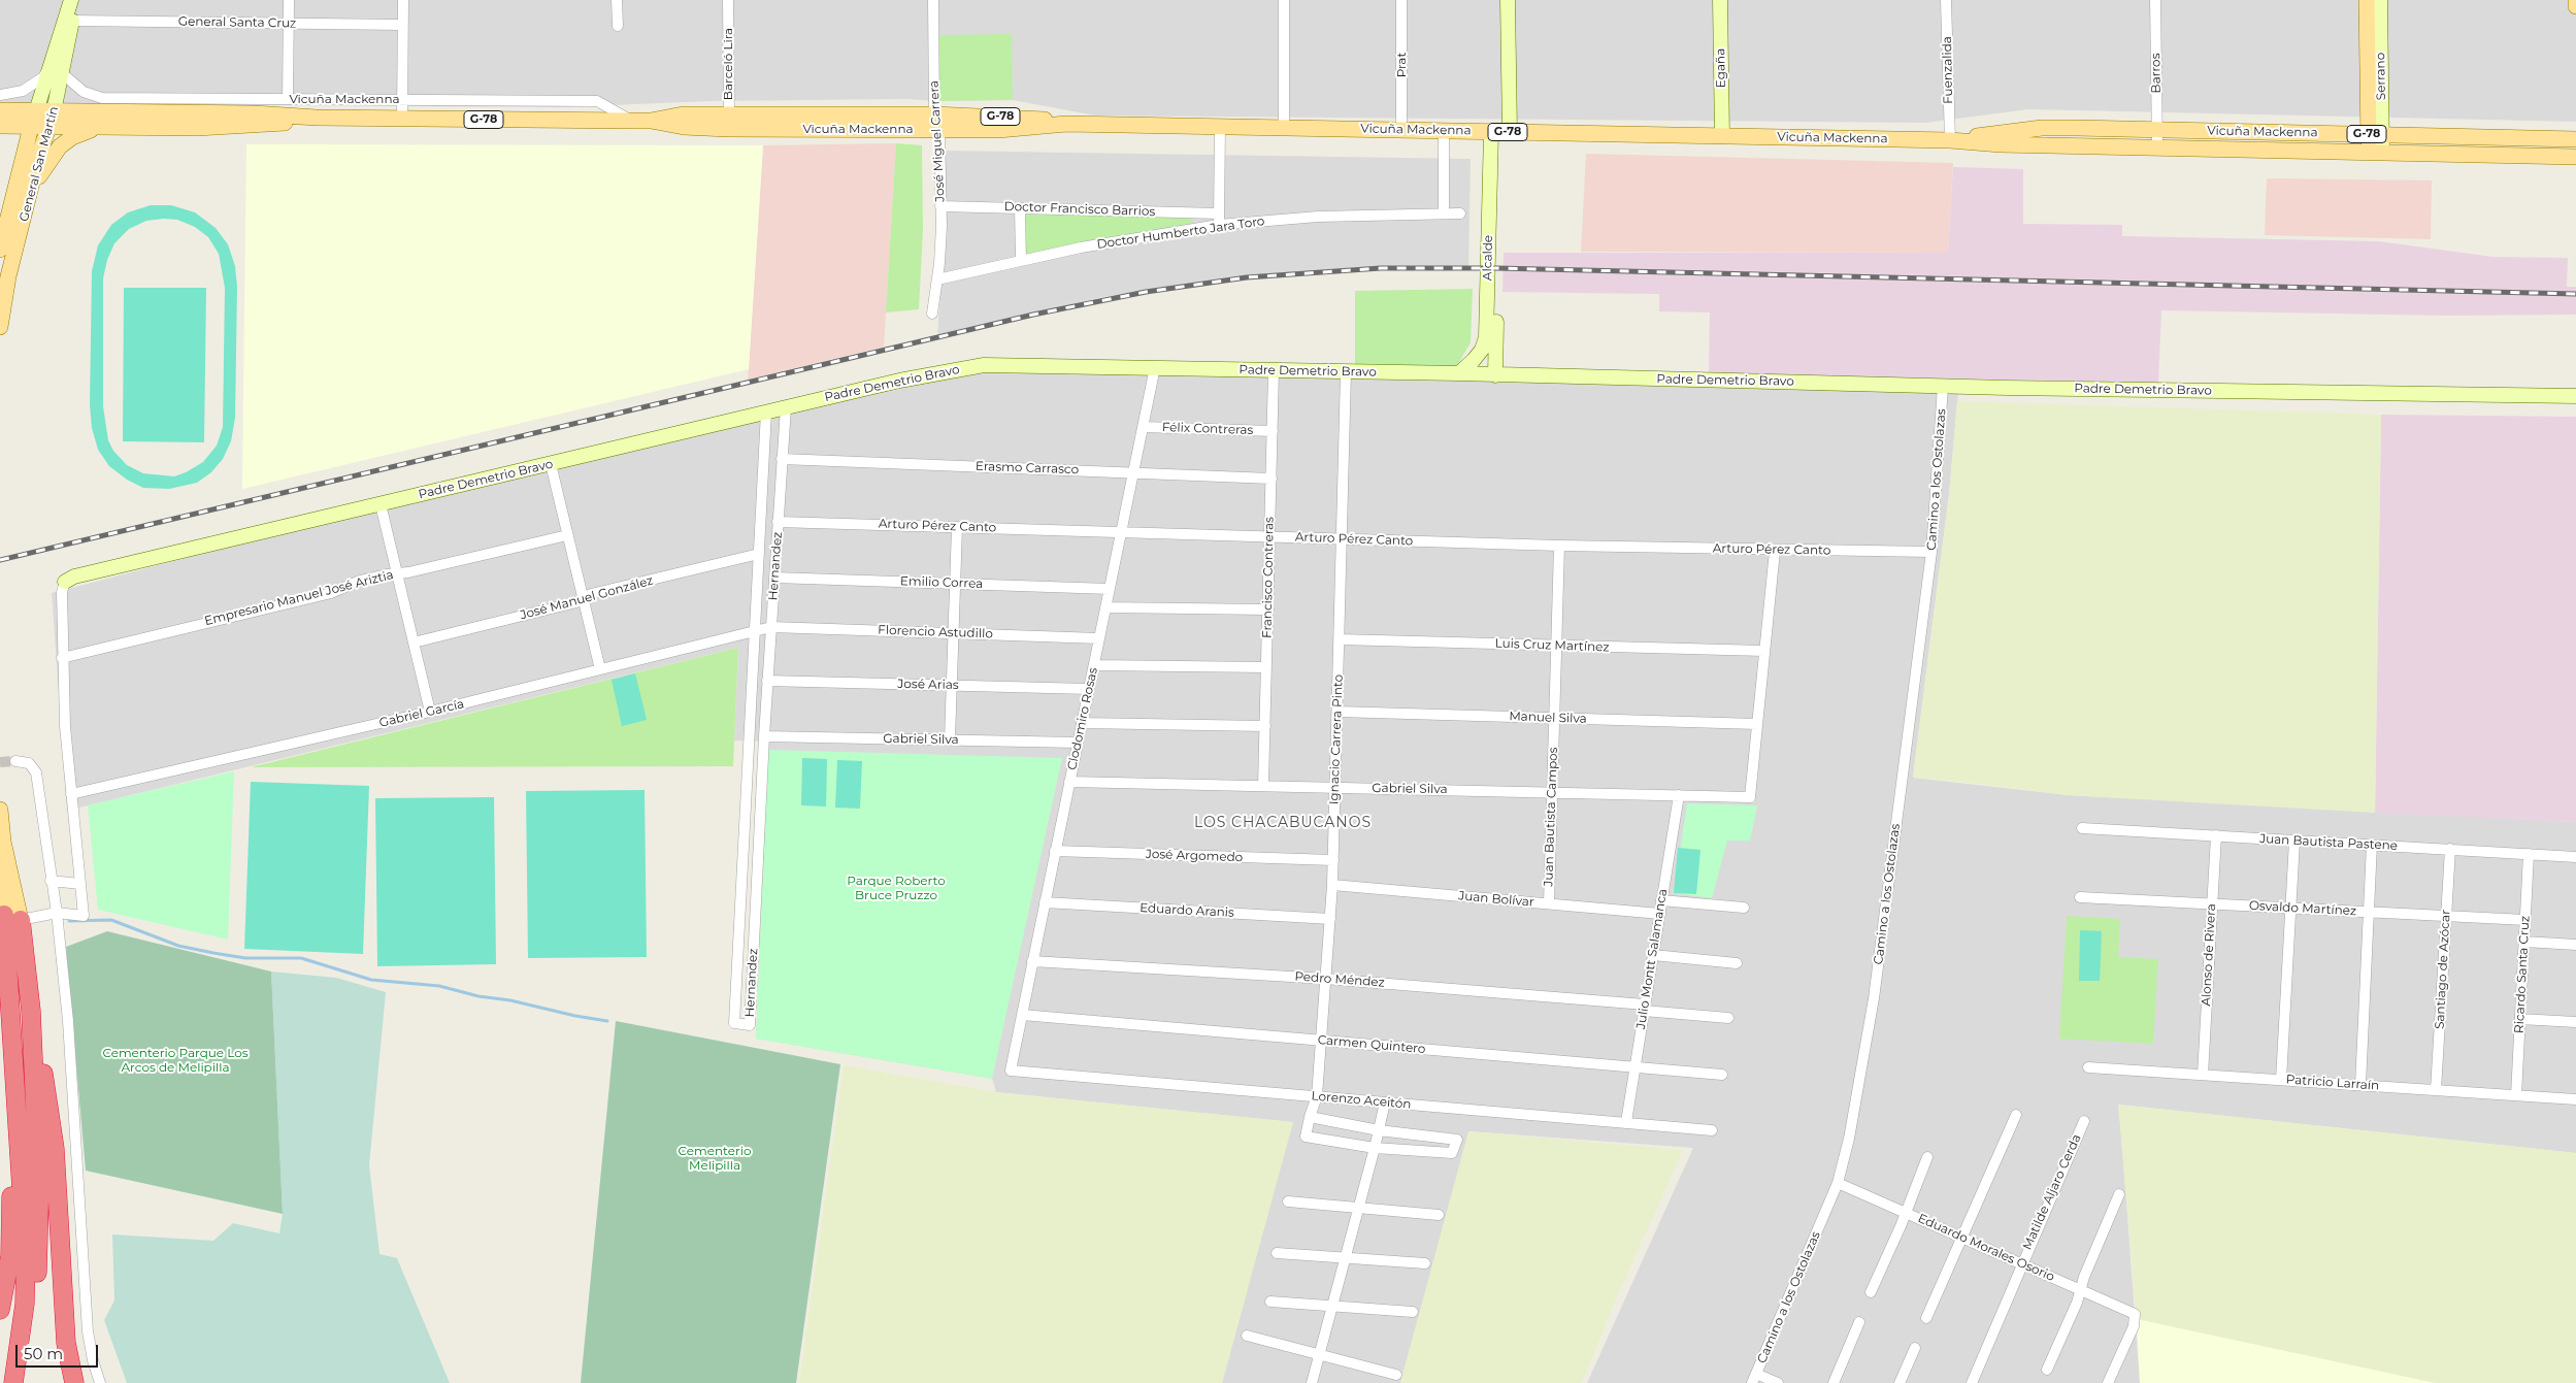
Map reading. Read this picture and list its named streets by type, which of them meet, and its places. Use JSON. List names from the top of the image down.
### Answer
{
  "streets": {
    "main road": [
      "Serrano",
      "Vicuña Mackenna",
      "G-78",
      "General San Martín"
    ],
    "street": [
      "General Santa Cruz",
      "Barceló Lira",
      "Prat",
      "Egaña",
      "Fuenzalida",
      "Barros",
      "José Miguel Carrera",
      "Doctor Francisco Barrios",
      "Doctor Humberto Jara Toro",
      "Alcalde",
      "Padre Demetrio Bravo",
      "Félix Contreras",
      "Erasmo Carrasco",
      "Camino a los Ostolazas",
      "Arturo Pérez Canto",
      "Hernandez",
      "Francisco Contreras",
      "Emilio Correa",
      "Empresario Manuel José Ariztia",
      "José Manuel González",
      "Florencio Astudillo",
      "Luis Cruz Martínez",
      "José Arias",
      "Gabriel García",
      "Manuel Silva",
      "Clodomiro Rosas",
      "Gabriel Silva",
      "Ignacio Carrera Pinto",
      "Juan Bautista Campos",
      "Juan Bautista Pastene",
      "José Argomedo",
      "Juan Bolívar",
      "Osvaldo Martínez",
      "Eduardo Aranis",
      "Alonso de Rivera",
      "Julio Montt Salamanca",
      "Santiago de Azócar",
      "Ricardo Santa Cruz",
      "Pedro Méndez",
      "Carmen Quintero",
      "Patricio Larraín",
      "Lorenzo Aceitón",
      "Matilde Aljaro Cerda",
      "Eduardo Morales Osorio"
    ]
  },
  "crossings": [
    ["General Santa Cruz", "General San Martín"],
    ["Barceló Lira", "Vicuña Mackenna"],
    ["Prat", "Vicuña Mackenna"],
    ["Egaña", "Vicuña Mackenna"],
    ["Fuenzalida", "Vicuña Mackenna"],
    ["Barros", "Vicuña Mackenna"],
    ["Serrano", "Vicuña Mackenna"],
    ["Vicuña Mackenna", "José Miguel Carrera"],
    ["Vicuña Mackenna", "General San Martín"],
    ["Vicuña Mackenna", "Alcalde"],
    ["José Miguel Carrera", "Doctor Francisco Barrios"],
    ["José Miguel Carrera", "Doctor Humberto Jara Toro"],
    ["Alcalde", "Padre Demetrio Bravo"],
    ["Padre Demetrio Bravo", "Camino a los Ostolazas"],
    ["Padre Demetrio Bravo", "Hernandez"],
    ["Padre Demetrio Bravo", "Francisco Contreras"],
    ["Padre Demetrio Bravo", "Clodomiro Rosas"],
    ["Padre Demetrio Bravo", "Ignacio Carrera Pinto"],
    ["Félix Contreras", "Francisco Contreras"],
    ["Félix Contreras", "Clodomiro Rosas"],
    ["Erasmo Carrasco", "Hernandez"],
    ["Erasmo Carrasco", "Francisco Contreras"],
    ["Erasmo Carrasco", "Clodomiro Rosas"],
    ["Camino a los Ostolazas", "Arturo Pérez Canto"],
    ["Camino a los Ostolazas", "Eduardo Morales Osorio"],
    ["Arturo Pérez Canto", "Hernandez"],
    ["Arturo Pérez Canto", "Francisco Contreras"],
    ["Arturo Pérez Canto", "Clodomiro Rosas"],
    ["Arturo Pérez Canto", "Ignacio Carrera Pinto"],
    ["Arturo Pérez Canto", "Juan Bautista Campos"],
    ["Hernandez", "Emilio Correa"],
    ["Hernandez", "José Manuel González"],
    ["Hernandez", "Florencio Astudillo"],
    ["Hernandez", "José Arias"],
    ["Hernandez", "Gabriel García"],
    ["Hernandez", "Gabriel Silva"],
    ["Francisco Contreras", "Gabriel Silva"],
    ["Emilio Correa", "Clodomiro Rosas"],
    ["Florencio Astudillo", "Gabriel García"],
    ["Florencio Astudillo", "Clodomiro Rosas"],
    ["Luis Cruz Martínez", "Ignacio Carrera Pinto"],
    ["Luis Cruz Martínez", "Juan Bautista Campos"],
    ["José Arias", "Clodomiro Rosas"],
    ["Manuel Silva", "Gabriel Silva"],
    ["Manuel Silva", "Ignacio Carrera Pinto"],
    ["Manuel Silva", "Juan Bautista Campos"],
    ["Clodomiro Rosas", "Gabriel Silva"],
    ["Clodomiro Rosas", "José Argomedo"],
    ["Clodomiro Rosas", "Eduardo Aranis"],
    ["Clodomiro Rosas", "Pedro Méndez"],
    ["Clodomiro Rosas", "Carmen Quintero"],
    ["Clodomiro Rosas", "Lorenzo Aceitón"],
    ["Gabriel Silva", "Ignacio Carrera Pinto"],
    ["Gabriel Silva", "Juan Bautista Campos"],
    ["Gabriel Silva", "Julio Montt Salamanca"],
    ["Ignacio Carrera Pinto", "José Argomedo"],
    ["Ignacio Carrera Pinto", "Juan Bolívar"],
    ["Ignacio Carrera Pinto", "Eduardo Aranis"],
    ["Ignacio Carrera Pinto", "Pedro Méndez"],
    ["Ignacio Carrera Pinto", "Carmen Quintero"],
    ["Ignacio Carrera Pinto", "Lorenzo Aceitón"],
    ["Juan Bautista Campos", "Juan Bolívar"],
    ["Juan Bautista Pastene", "Alonso de Rivera"],
    ["Juan Bautista Pastene", "Santiago de Azócar"],
    ["Juan Bautista Pastene", "Ricardo Santa Cruz"],
    ["Juan Bolívar", "Julio Montt Salamanca"],
    ["Osvaldo Martínez", "Alonso de Rivera"],
    ["Osvaldo Martínez", "Santiago de Azócar"],
    ["Osvaldo Martínez", "Ricardo Santa Cruz"],
    ["Alonso de Rivera", "Patricio Larraín"],
    ["Julio Montt Salamanca", "Pedro Méndez"],
    ["Julio Montt Salamanca", "Carmen Quintero"],
    ["Julio Montt Salamanca", "Lorenzo Aceitón"],
    ["Santiago de Azócar", "Patricio Larraín"],
    ["Ricardo Santa Cruz", "Patricio Larraín"],
    ["Matilde Aljaro Cerda", "Eduardo Morales Osorio"]
  ],
  "districts": ["LOS CHACABUCANOS"],
  "parks": ["Parque Roberto Bruce Pruzzo", "Cementerio Parque Los Arcos de Melipilla", "Cementerio Melipilla"],
  "scale_bar": "50 m"
}
